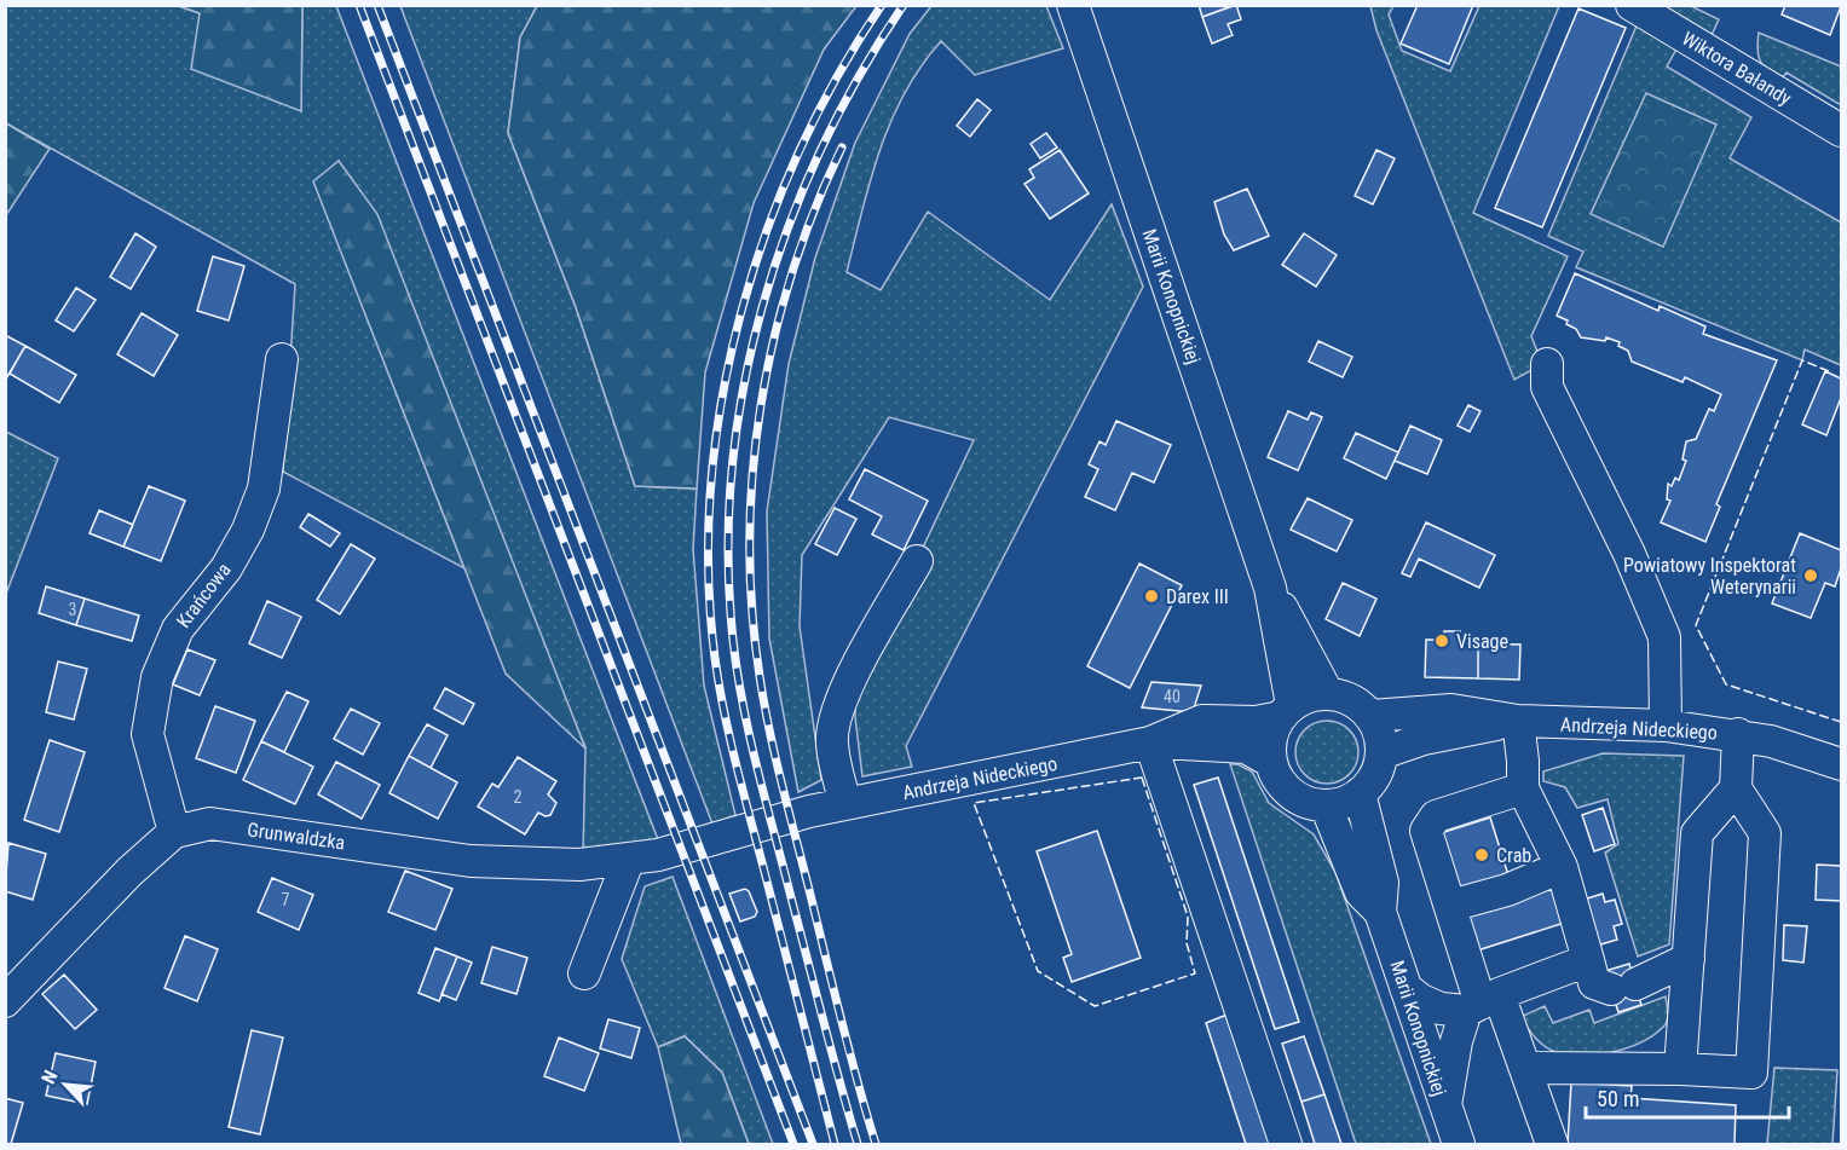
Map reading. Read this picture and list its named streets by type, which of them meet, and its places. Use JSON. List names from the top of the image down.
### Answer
{
  "streets": {
    "street": [
      "Wiktora Bałandy",
      "Marii Konopnickiej",
      "Krańcowa",
      "Andrzeja Nideckiego",
      "Grunwaldzka"
    ]
  },
  "crossings": [
    ["Marii Konopnickiej", "Andrzeja Nideckiego"],
    ["Krańcowa", "Grunwaldzka"],
    ["Andrzeja Nideckiego", "Grunwaldzka"]
  ],
  "places": [
    "Powiatowy Inspektorat Weterynarii",
    "Darex III",
    "Visage",
    "Crab"
  ],
  "house_numbers": [
    "3",
    "40",
    "2",
    "7"
  ],
  "scale_bar": "50 m",
  "north": "top left"
}
